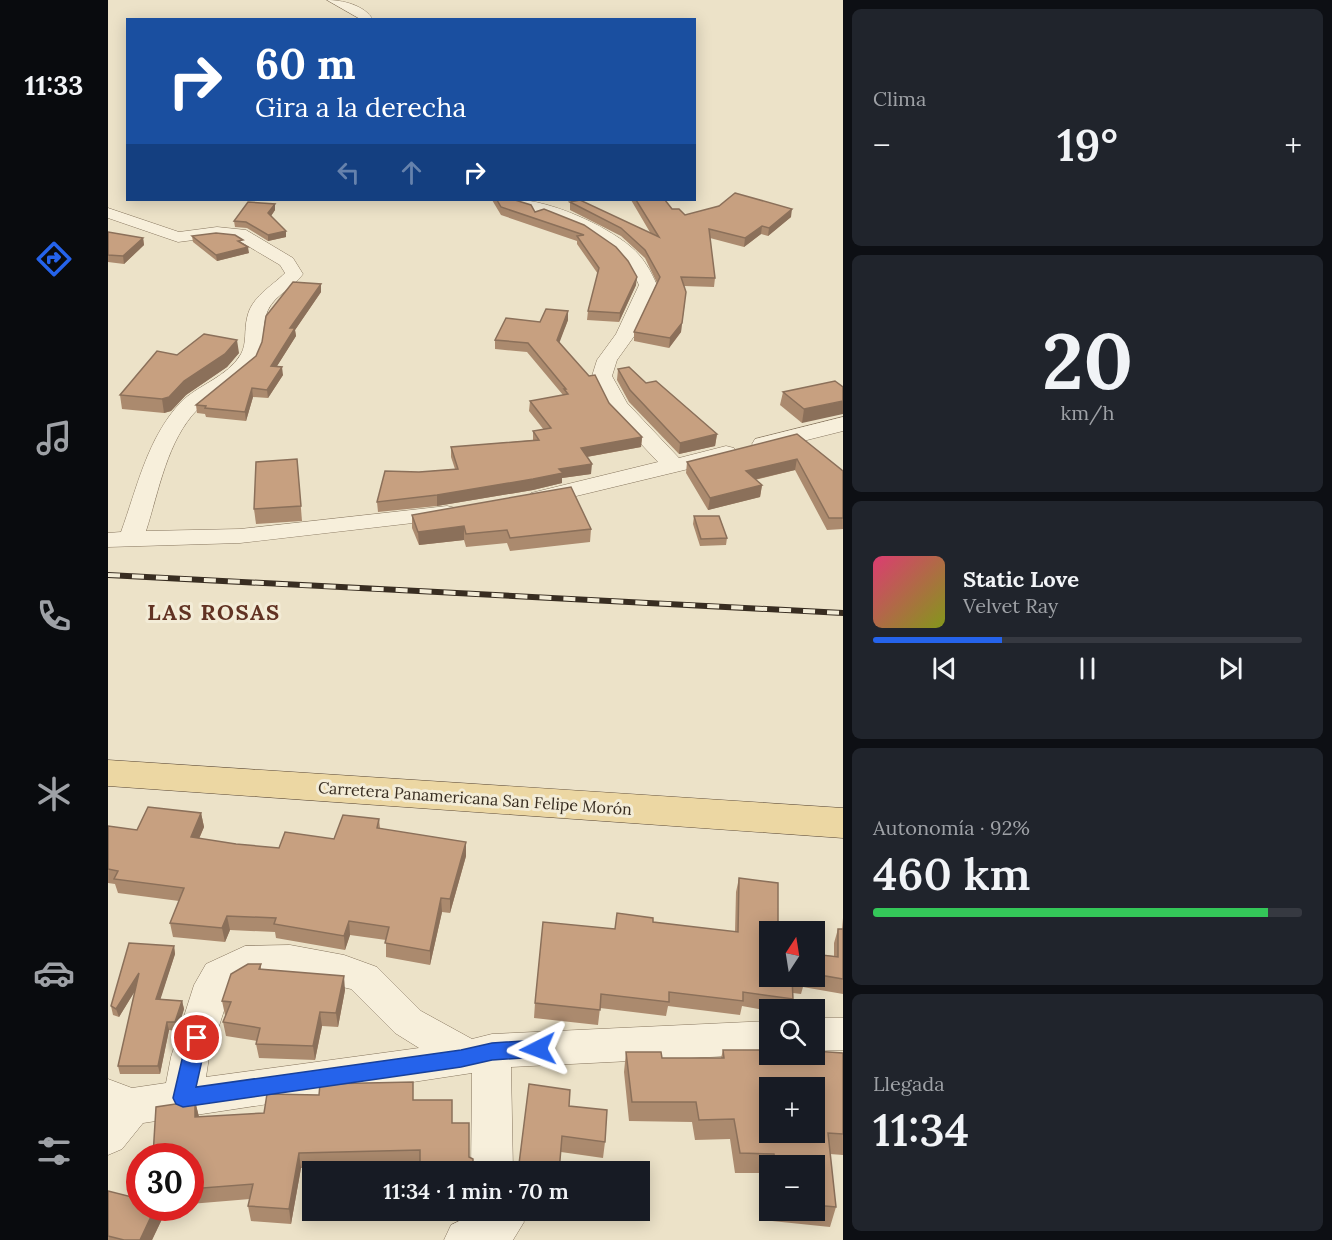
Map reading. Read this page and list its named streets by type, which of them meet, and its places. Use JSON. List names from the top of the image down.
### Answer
{
  "streets": {
    "main road": ["Carretera Panamericana San Felipe Morón"]
  },
  "districts": ["LAS ROSAS"],
  "north": "top",
  "page": {
    "tabs": "11:33",
    "tile": [
      "Clima",
      ["20", "km/h"],
      ["Autonomía · 92%", "460 km"],
      ["Llegada", "11:34"]
    ],
    "turn": ["60 m", "Gira a la derecha"],
    "heat": ["−", "19°", "+"],
    "song": ["Static Love", "Velvet Ray"],
    "map_buttons": ["+", "−"],
    "limit": "30",
    "trip": "11:34 · 1 min · 70 m"
  }
}
